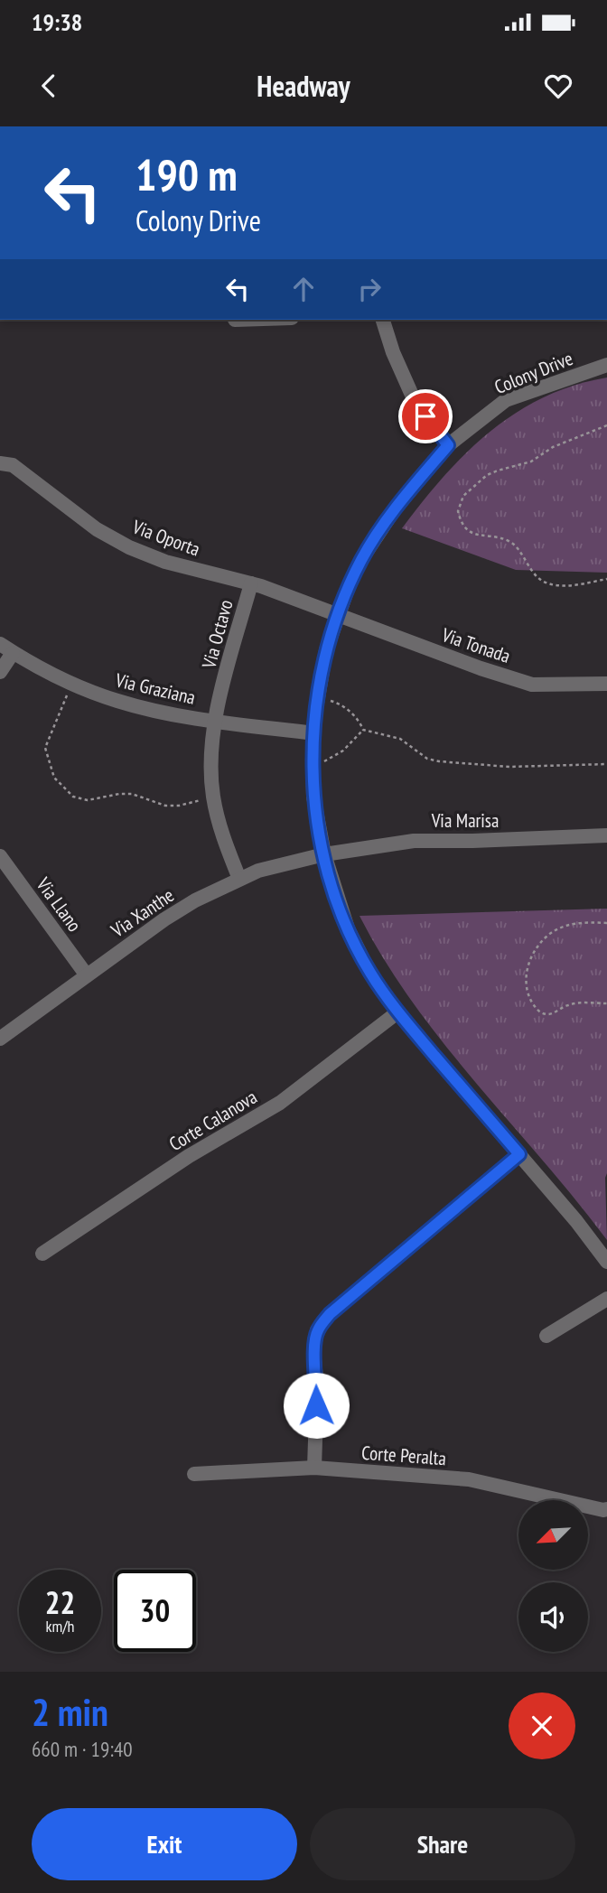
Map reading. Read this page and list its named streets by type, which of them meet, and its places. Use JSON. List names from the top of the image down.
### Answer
{
  "streets": {
    "street": [
      "Colony Drive",
      "Via Oporta",
      "Via Octavo",
      "Via Tonada",
      "Via Graziana",
      "Via Marisa",
      "Via Llano",
      "Via Xanthe",
      "Corte Calanova",
      "Corte Peralta"
    ]
  },
  "crossings": [
    ["Colony Drive", "Via Oporta"],
    ["Colony Drive", "Via Tonada"],
    ["Colony Drive", "Via Graziana"],
    ["Colony Drive", "Via Marisa"],
    ["Colony Drive", "Via Xanthe"],
    ["Colony Drive", "Corte Calanova"],
    ["Via Oporta", "Via Octavo"],
    ["Via Oporta", "Via Tonada"],
    ["Via Octavo", "Via Graziana"],
    ["Via Octavo", "Via Xanthe"],
    ["Via Marisa", "Via Xanthe"],
    ["Via Llano", "Via Xanthe"]
  ],
  "north": "bottom left",
  "page": {
    "status": "19:38",
    "header": "Headway",
    "turn": ["190 m", "Colony Drive"],
    "speed": "22 km/h",
    "limit": "30",
    "heading": ["2 min", "660 m · 19:40"],
    "buttons": ["Exit", "Share"]
  }
}
